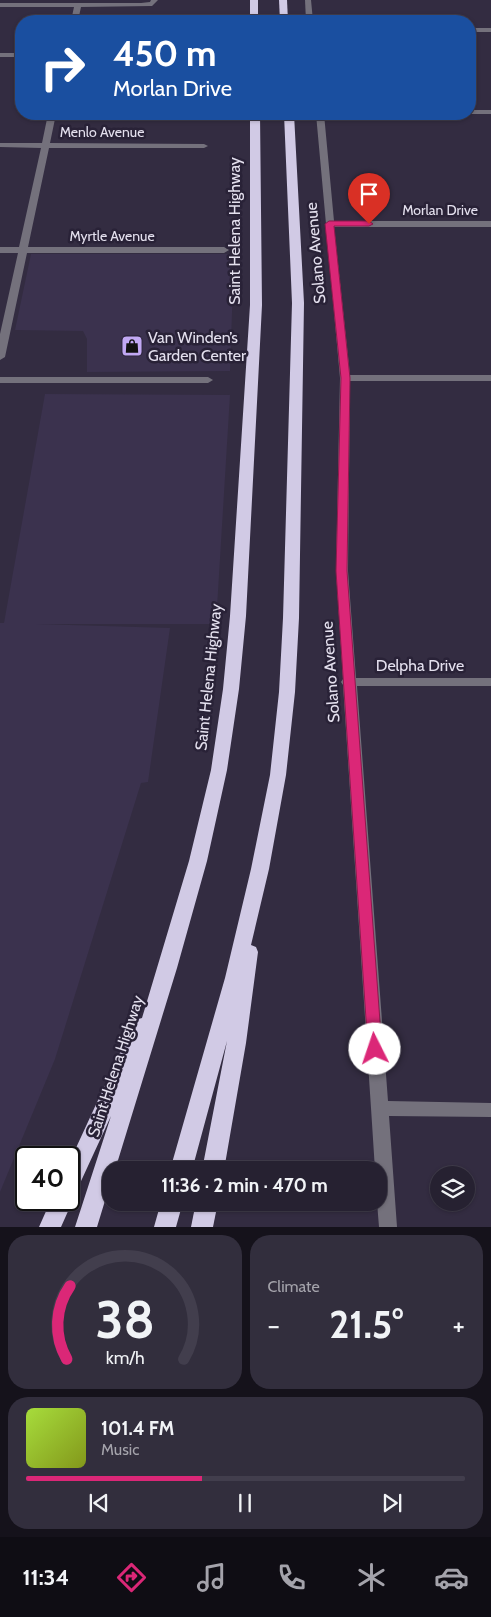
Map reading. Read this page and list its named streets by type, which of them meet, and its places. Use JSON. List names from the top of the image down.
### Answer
{
  "streets": {
    "highway": ["Saint Helena Highway"],
    "street": [
      "Menlo Avenue",
      "Morlan Drive",
      "Myrtle Avenue",
      "Solano Avenue",
      "Delpha Drive"
    ]
  },
  "crossings": [
    ["Morlan Drive", "Solano Avenue"],
    ["Solano Avenue", "Delpha Drive"]
  ],
  "places": {
    "shop": ["Van Winden’s Garden Center"]
  },
  "page": {
    "turn": ["450 m", "Morlan Drive"],
    "limit": "40",
    "trip": "11:36 · 2 min · 470 m",
    "tile": "Climate",
    "heat": ["−", "21.5°", "+"],
    "song": ["101.4 FM", "Music"],
    "tabs": "11:34",
    "gauge": ["38", "km/h"]
  }
}
